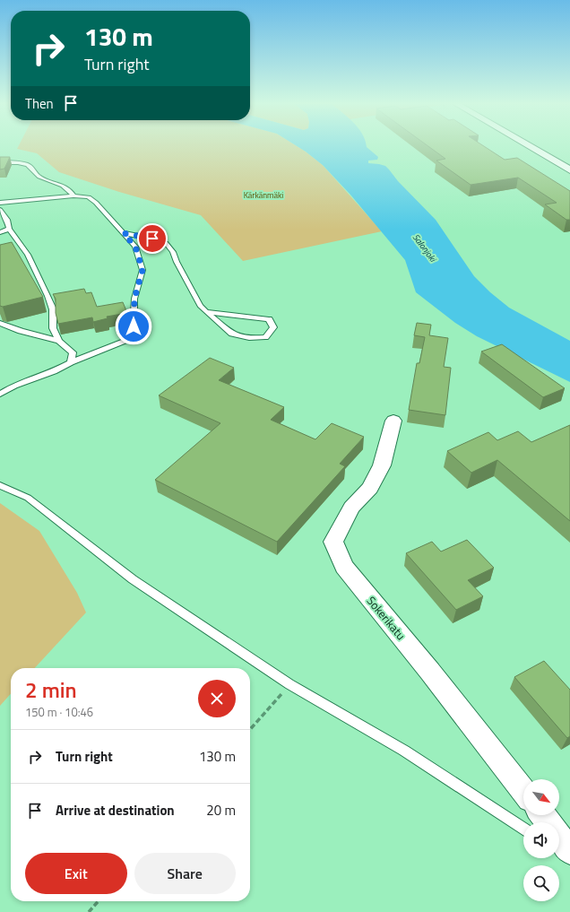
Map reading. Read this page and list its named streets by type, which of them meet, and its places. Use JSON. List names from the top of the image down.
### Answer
{
  "streets": {
    "street": ["Sokerikatu"]
  },
  "water": ["Salonjoki"],
  "parks": ["Kärkänmäki"],
  "north": "bottom right",
  "page": {
    "turn": ["130 m", "Turn right"],
    "then": "Then",
    "heading": ["2 min", "150 m · 10:46"],
    "list": [
      {
        "name": "Turn right",
        "value": "130 m"
      },
      {
        "name": "Arrive at destination",
        "value": "20 m"
      }
    ],
    "buttons": ["Exit", "Share"]
  }
}
